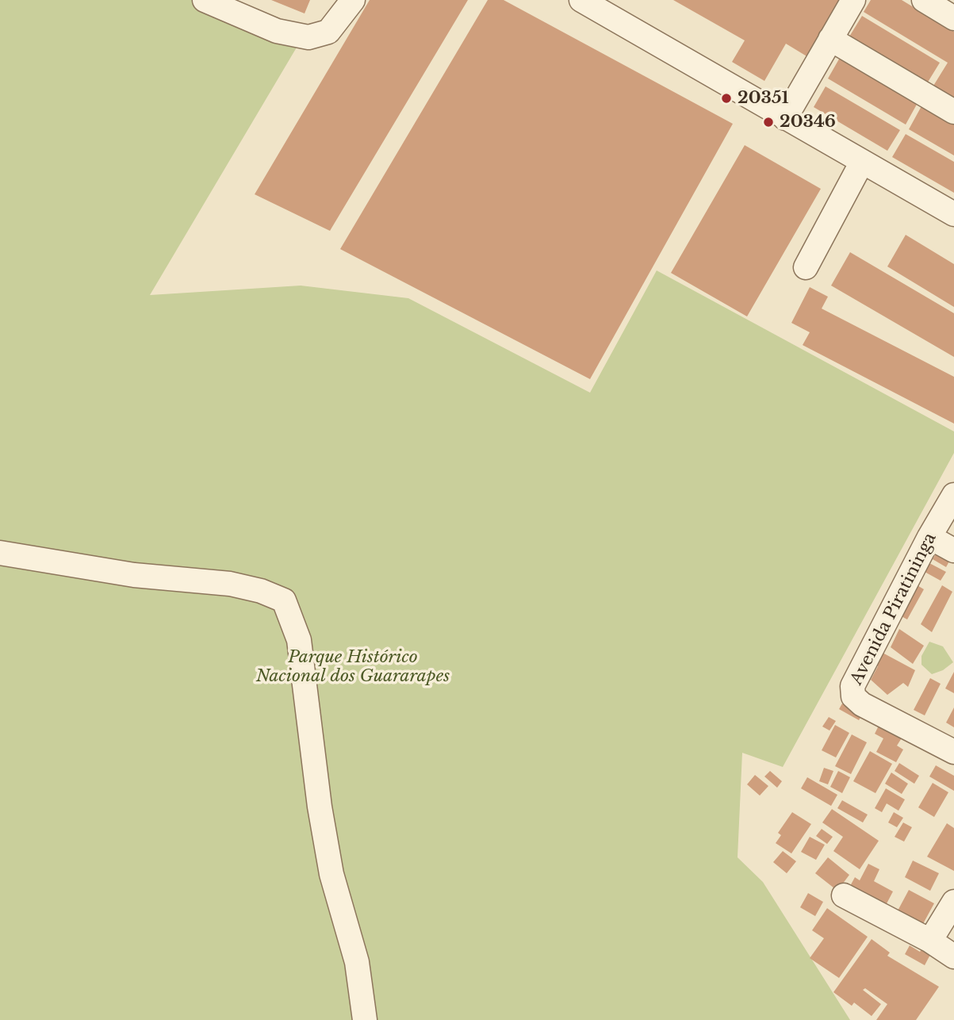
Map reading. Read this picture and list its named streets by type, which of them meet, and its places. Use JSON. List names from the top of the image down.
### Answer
{
  "streets": {
    "street": ["Avenida Piratininga"]
  },
  "parks": ["Parque Histórico Nacional dos Guararapes"],
  "places": ["20351", "20346"]
}
